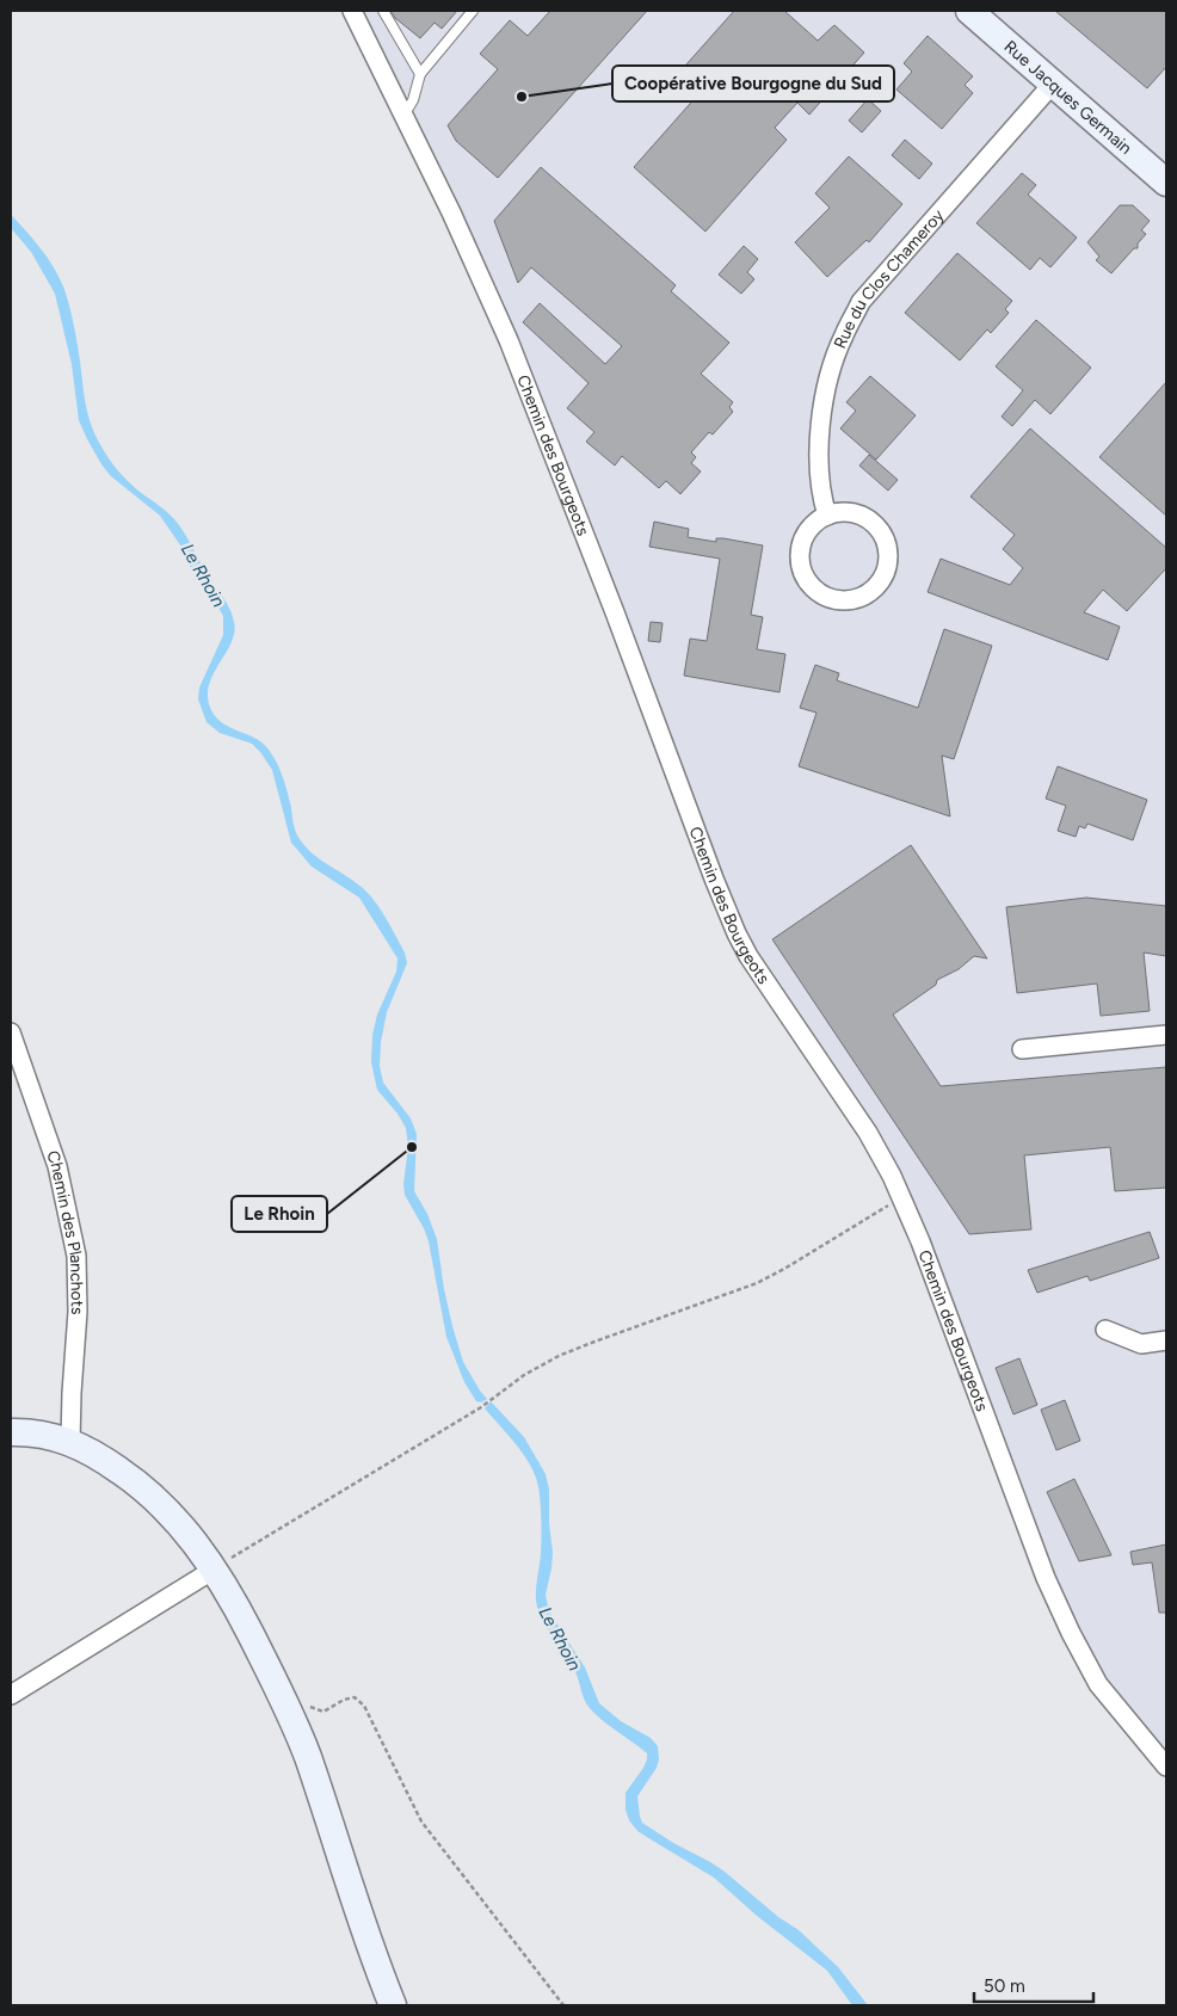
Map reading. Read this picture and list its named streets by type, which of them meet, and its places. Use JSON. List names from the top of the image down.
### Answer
{
  "streets": {
    "street": [
      "Rue Jacques Germain",
      "Rue du Clos Chameroy",
      "Chemin des Bourgeots",
      "Chemin des Planchots"
    ]
  },
  "crossings": [
    ["Rue Jacques Germain", "Rue du Clos Chameroy"]
  ],
  "water": ["Le Rhoin"],
  "places": ["Coopérative Bourgogne du Sud", "Le Rhoin"],
  "scale_bar": "50 m"
}
